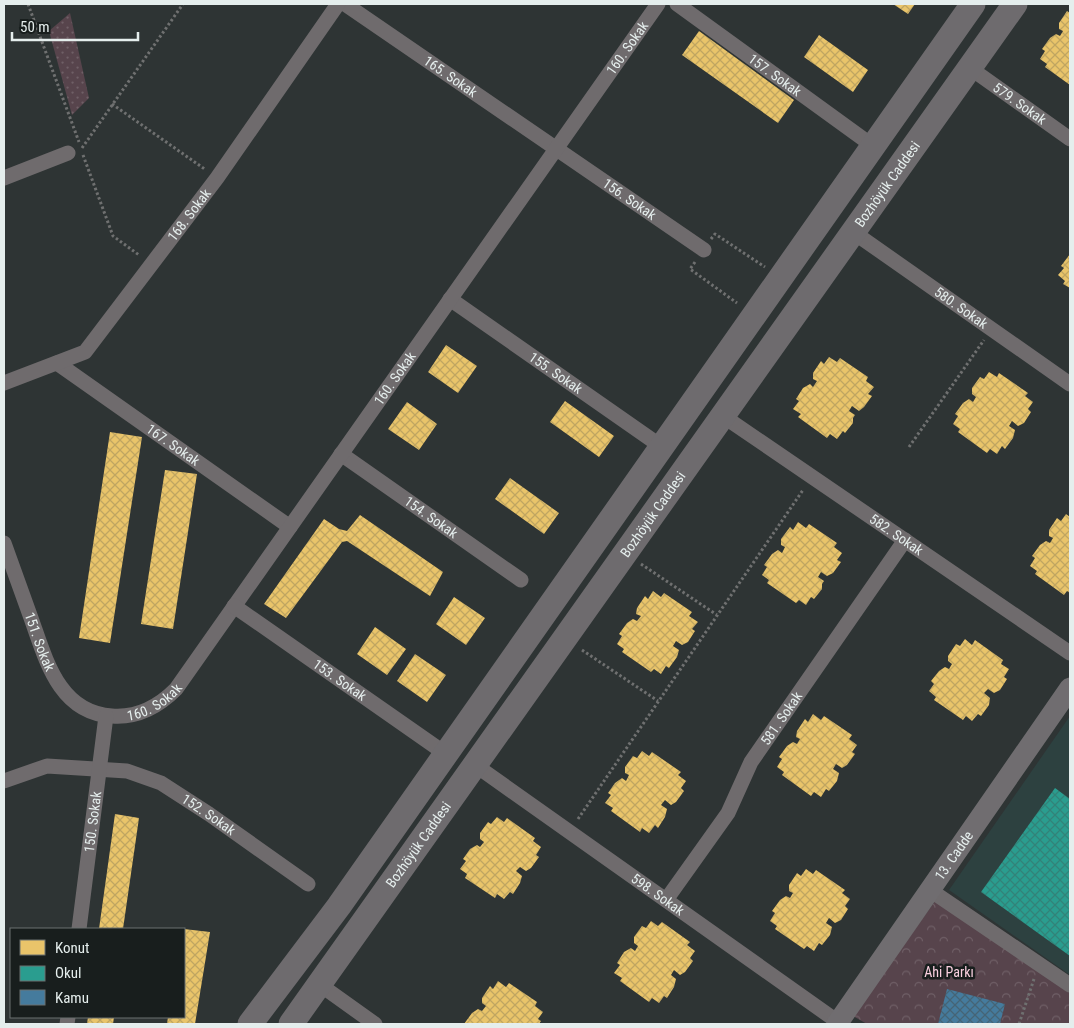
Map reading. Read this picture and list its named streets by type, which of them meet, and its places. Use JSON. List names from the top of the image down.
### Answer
{
  "streets": {
    "main road": ["Bozhöyük Caddesi"],
    "street": [
      "160. Sokak",
      "157. Sokak",
      "165. Sokak",
      "579. Sokak",
      "156. Sokak",
      "168. Sokak",
      "580. Sokak",
      "155. Sokak",
      "167. Sokak",
      "154. Sokak",
      "582. Sokak",
      "151. Sokak",
      "153. Sokak",
      "581. Sokak",
      "152. Sokak",
      "150. Sokak",
      "13. Cadde",
      "598. Sokak"
    ]
  },
  "crossings": [
    ["160. Sokak", "165. Sokak"],
    ["160. Sokak", "156. Sokak"],
    ["160. Sokak", "155. Sokak"],
    ["160. Sokak", "167. Sokak"],
    ["160. Sokak", "154. Sokak"],
    ["160. Sokak", "151. Sokak"],
    ["160. Sokak", "153. Sokak"],
    ["160. Sokak", "150. Sokak"],
    ["165. Sokak", "156. Sokak"],
    ["579. Sokak", "Bozhöyük Caddesi"],
    ["Bozhöyük Caddesi", "580. Sokak"],
    ["Bozhöyük Caddesi", "582. Sokak"],
    ["Bozhöyük Caddesi", "598. Sokak"],
    ["168. Sokak", "167. Sokak"],
    ["582. Sokak", "581. Sokak"],
    ["151. Sokak", "150. Sokak"],
    ["581. Sokak", "598. Sokak"],
    ["152. Sokak", "150. Sokak"],
    ["13. Cadde", "598. Sokak"]
  ],
  "parks": ["Ahi Parkı"],
  "legend": ["Konut", "Okul", "Kamu"],
  "scale_bar": "50 m"
}
